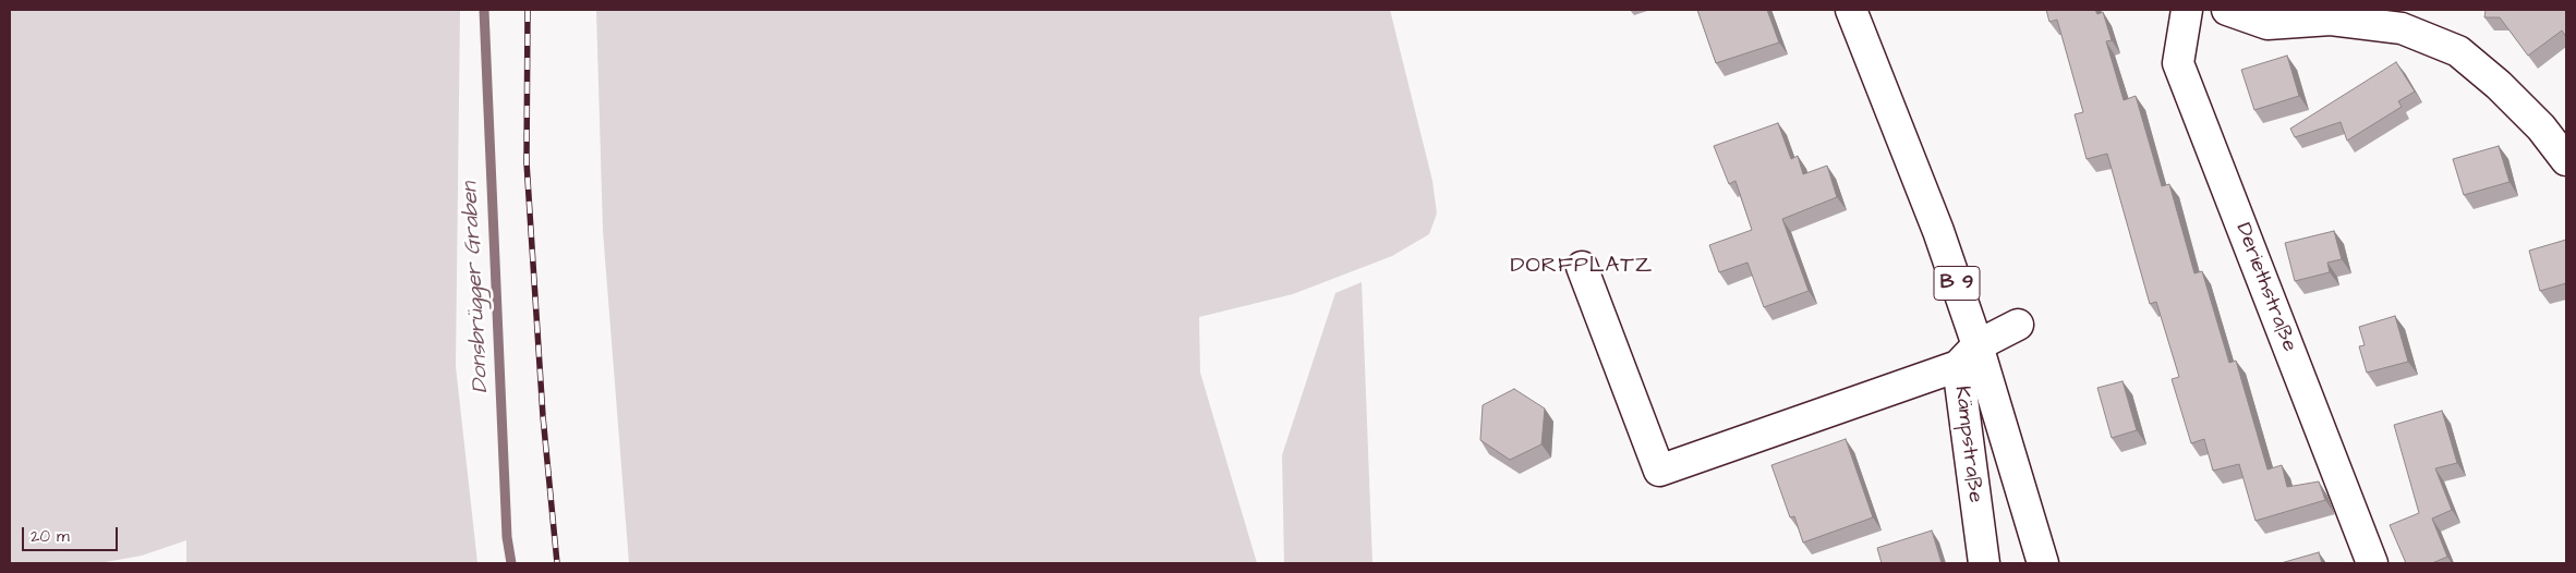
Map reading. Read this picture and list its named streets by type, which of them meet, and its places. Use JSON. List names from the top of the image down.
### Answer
{
  "streets": {
    "street": ["B 9", "Deriethstraße", "Kämpstraße"]
  },
  "crossings": [
    ["B 9", "Kämpstraße"]
  ],
  "districts": ["DORFPLATZ"],
  "water": ["Donsbrügger Graben"],
  "scale_bar": "20 m"
}
